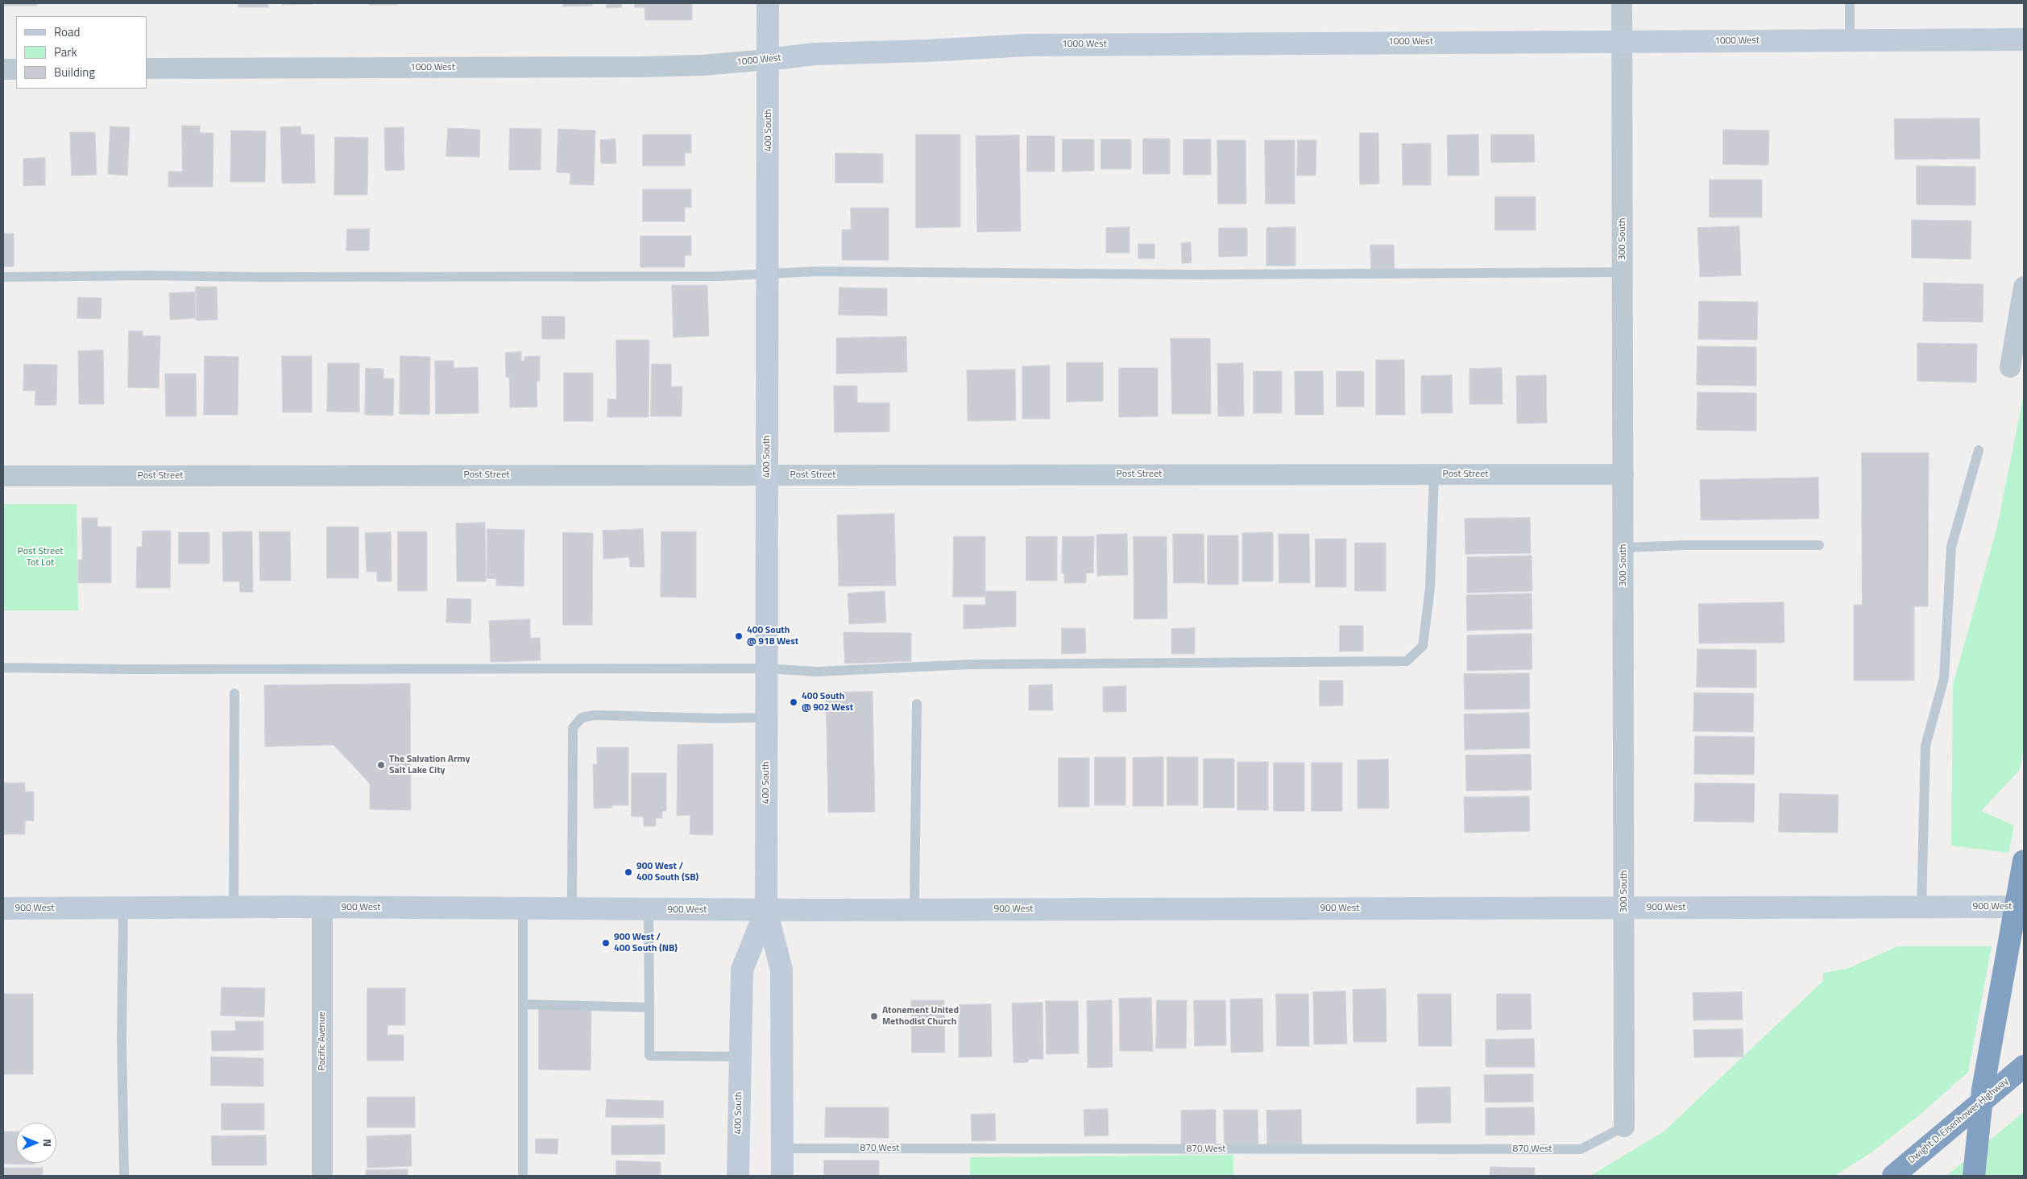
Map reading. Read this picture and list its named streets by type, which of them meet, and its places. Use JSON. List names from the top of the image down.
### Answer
{
  "streets": {
    "highway": ["Dwight D. Eisenhower Highway"],
    "main road": ["1000 West", "400 South", "900 West"],
    "street": ["300 South", "Post Street", "Pacific Avenue"],
    "lane": ["870 West"]
  },
  "crossings": [
    ["1000 West", "400 South"],
    ["1000 West", "300 South"],
    ["400 South", "Post Street"],
    ["400 South", "900 West"],
    ["400 South", "870 West"],
    ["300 South", "Post Street"],
    ["300 South", "900 West"],
    ["300 South", "870 West"],
    ["900 West", "Pacific Avenue"]
  ],
  "parks": ["Post Street Tot Lot"],
  "places": [
    "400 South @ 918 West",
    "400 South @ 902 West",
    "The Salvation Army Salt Lake City",
    "900 West / 400 South (SB)",
    "900 West / 400 South (NB)",
    "Atonement United Methodist Church"
  ],
  "legend": ["Road", "Park", "Building"],
  "north": "right"
}
